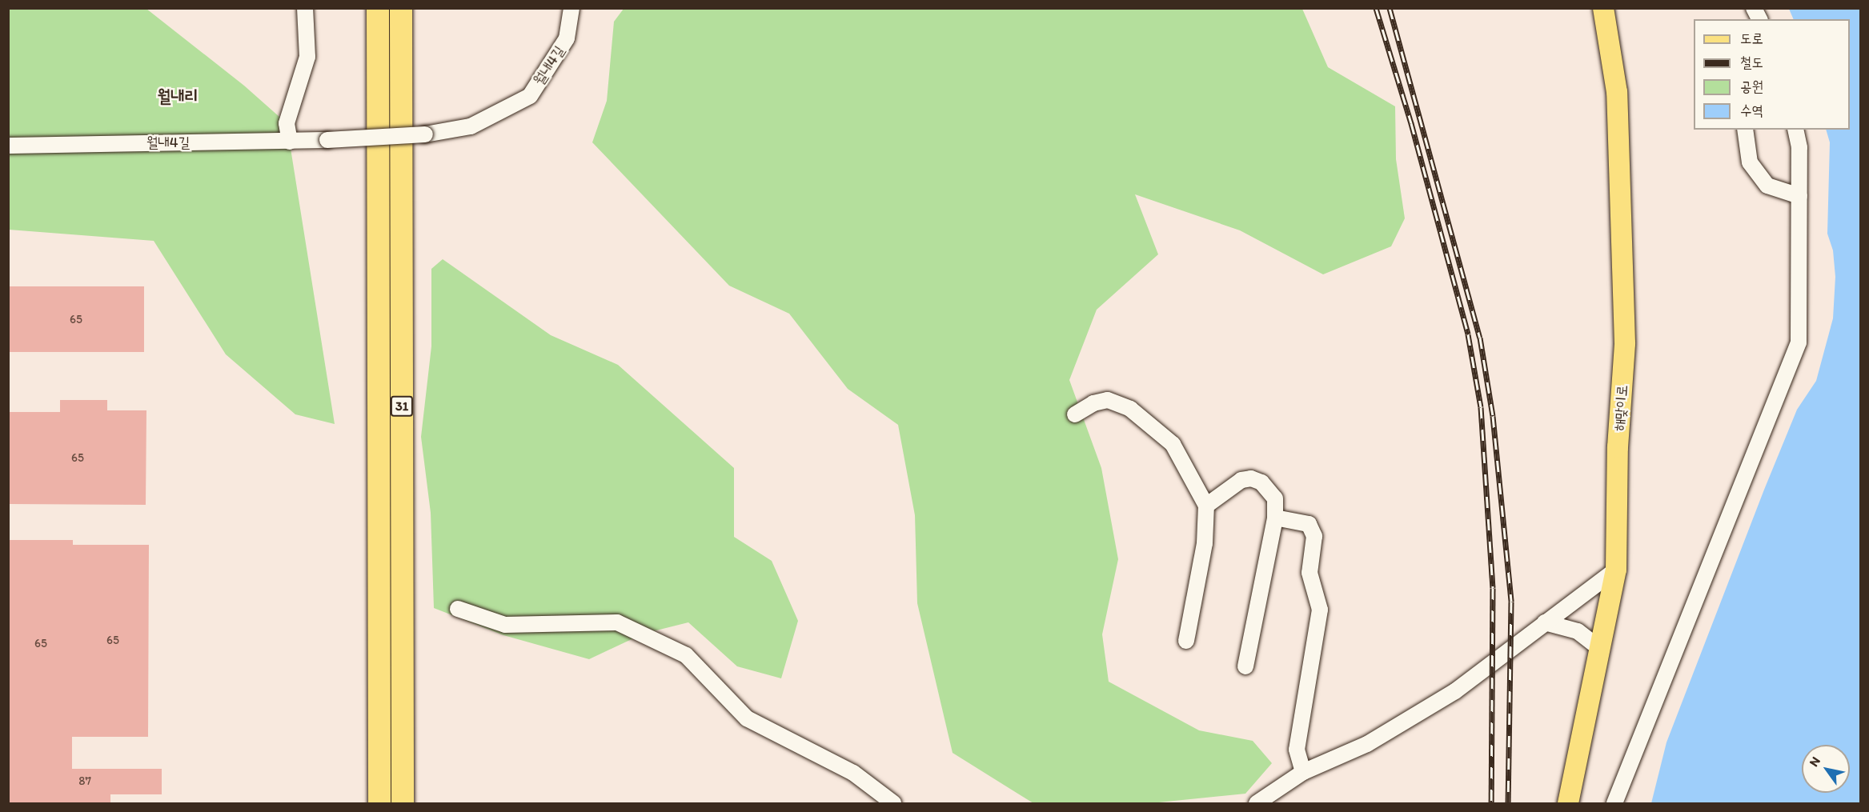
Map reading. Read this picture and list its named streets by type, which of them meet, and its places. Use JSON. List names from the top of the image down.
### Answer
{
  "streets": {
    "highway": ["31"],
    "main road": ["해맞이로"],
    "street": ["월내4길"]
  },
  "districts": ["월내리"],
  "house_numbers": [
    "65",
    "65",
    "65",
    "65",
    "87"
  ],
  "legend": [
    "도로",
    "철도",
    "공원",
    "수역"
  ],
  "north": "top left"
}
